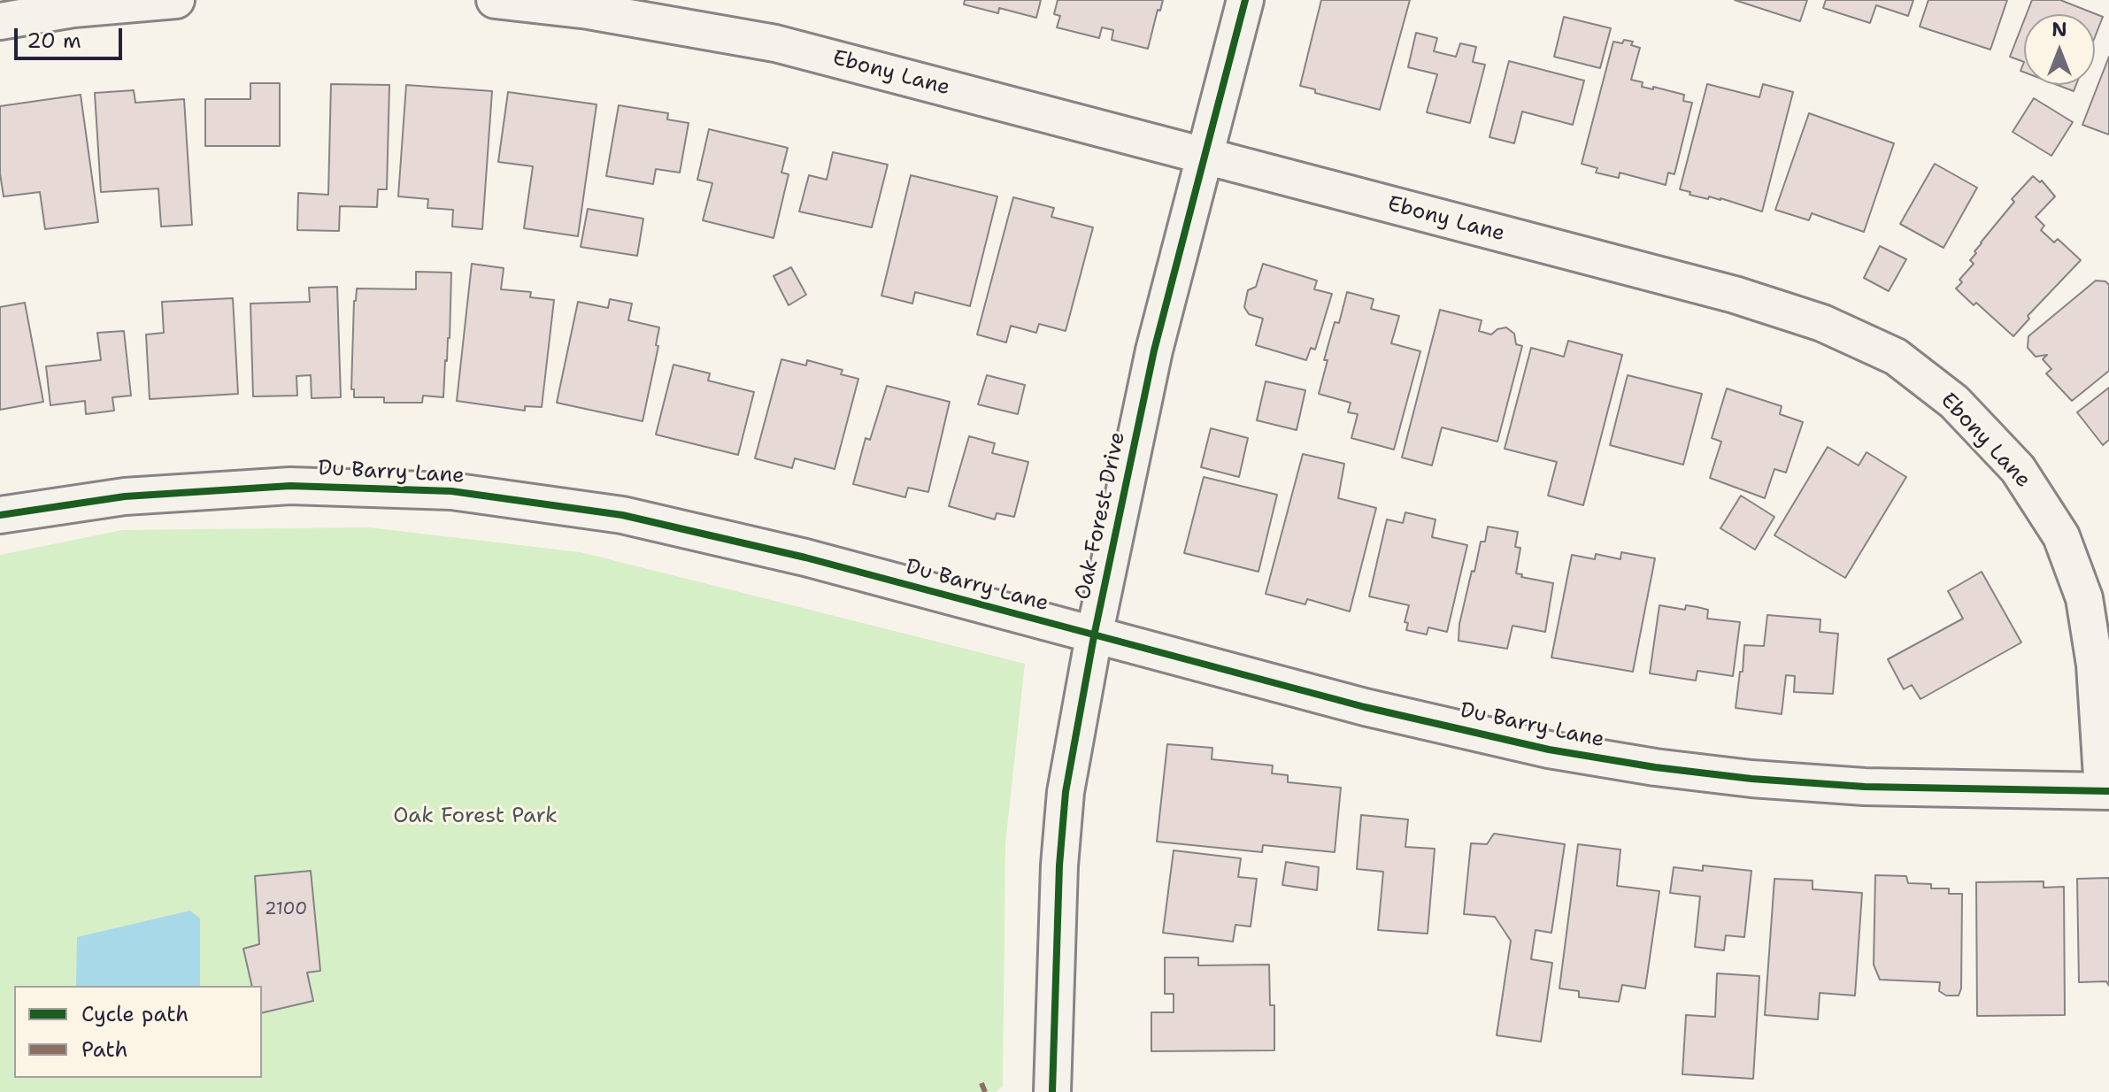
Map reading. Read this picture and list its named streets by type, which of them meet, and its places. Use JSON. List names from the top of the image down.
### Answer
{
  "streets": {
    "street": ["Ebony Lane", "Du Barry Lane", "Oak Forest Drive"]
  },
  "crossings": [
    ["Ebony Lane", "Du Barry Lane"],
    ["Ebony Lane", "Oak Forest Drive"],
    ["Du Barry Lane", "Oak Forest Drive"]
  ],
  "parks": ["Oak Forest Park"],
  "house_numbers": ["2100"],
  "legend": ["Cycle path", "Path"],
  "scale_bar": "20 m",
  "north": "top"
}
